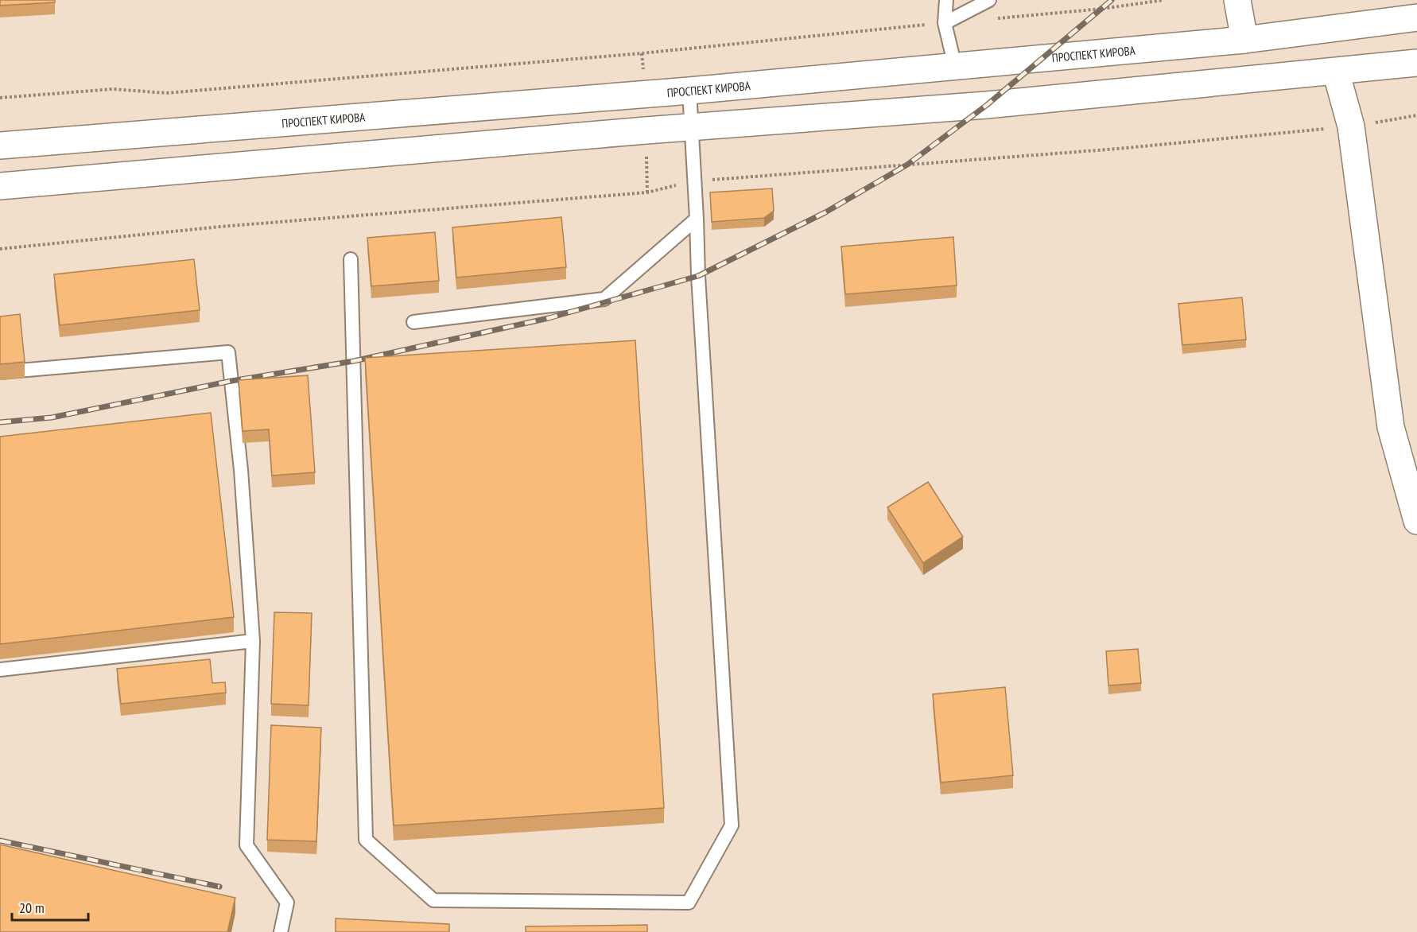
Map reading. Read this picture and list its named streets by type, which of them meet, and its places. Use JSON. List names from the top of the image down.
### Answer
{
  "streets": {
    "main road": ["ПРОСПЕКТ КИРОВА"]
  },
  "scale_bar": "20 m"
}
